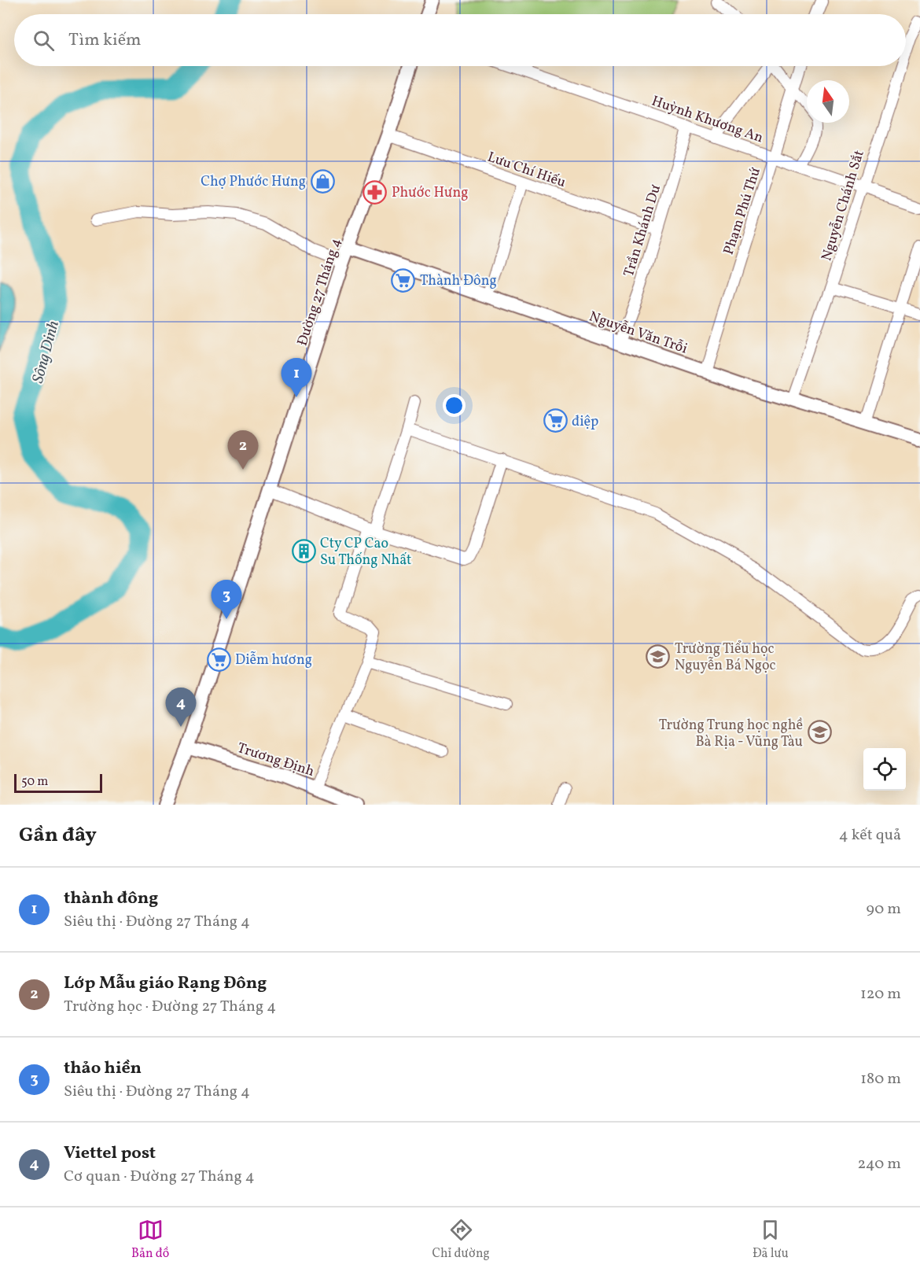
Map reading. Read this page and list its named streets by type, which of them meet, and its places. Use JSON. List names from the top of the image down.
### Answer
{
  "streets": {
    "street": [
      "Huỳnh Khương An",
      "Lưu Chí Hiếu",
      "Nguyễn Chánh Sắt",
      "Phạm Phú Thứ",
      "Trần Khánh Dư",
      "Đường 27 Tháng 4",
      "Nguyễn Văn Trỗi",
      "Trương Định"
    ]
  },
  "crossings": [
    ["Huỳnh Khương An", "Nguyễn Chánh Sắt"],
    ["Huỳnh Khương An", "Phạm Phú Thứ"],
    ["Huỳnh Khương An", "Trần Khánh Dư"],
    ["Lưu Chí Hiếu", "Trần Khánh Dư"],
    ["Lưu Chí Hiếu", "Đường 27 Tháng 4"],
    ["Nguyễn Chánh Sắt", "Nguyễn Văn Trỗi"],
    ["Phạm Phú Thứ", "Nguyễn Văn Trỗi"],
    ["Trần Khánh Dư", "Nguyễn Văn Trỗi"],
    ["Đường 27 Tháng 4", "Nguyễn Văn Trỗi"],
    ["Đường 27 Tháng 4", "Trương Định"]
  ],
  "water": ["Sông Dinh"],
  "places": {
    "shop": ["Chợ Phước Hưng"],
    "pharmacy": ["Phước Hưng"],
    "supermarket": ["Thành Đông", "điệp", "Diễm hương"],
    "building": ["Cty CP Cao Su Thống Nhất"],
    "school or university": ["Trường Tiểu học Nguyễn Bá Ngọc", "Trường Trung học nghề Bà Rịa - Vũng Tàu"]
  },
  "scale_bar": "50 m",
  "north": "top",
  "page": {
    "search": "Tìm kiếm",
    "pins": [
      "1",
      "2",
      "3",
      "4"
    ],
    "scale": "50 m",
    "heading": ["Gần đây", "4 kết quả"],
    "list": [
      {
        "mark": "1",
        "name": "thành đông",
        "note": "Siêu thị · Đường 27 Tháng 4",
        "value": "90 m"
      },
      {
        "mark": "2",
        "name": "Lớp Mẫu giáo Rạng Đông",
        "note": "Trường học · Đường 27 Tháng 4",
        "value": "120 m"
      },
      {
        "mark": "3",
        "name": "thảo hiền",
        "note": "Siêu thị · Đường 27 Tháng 4",
        "value": "180 m"
      },
      {
        "mark": "4",
        "name": "Viettel post",
        "note": "Cơ quan · Đường 27 Tháng 4",
        "value": "240 m"
      }
    ],
    "nav": ["Bản đồ", "Chỉ đường", "Đã lưu"]
  }
}
